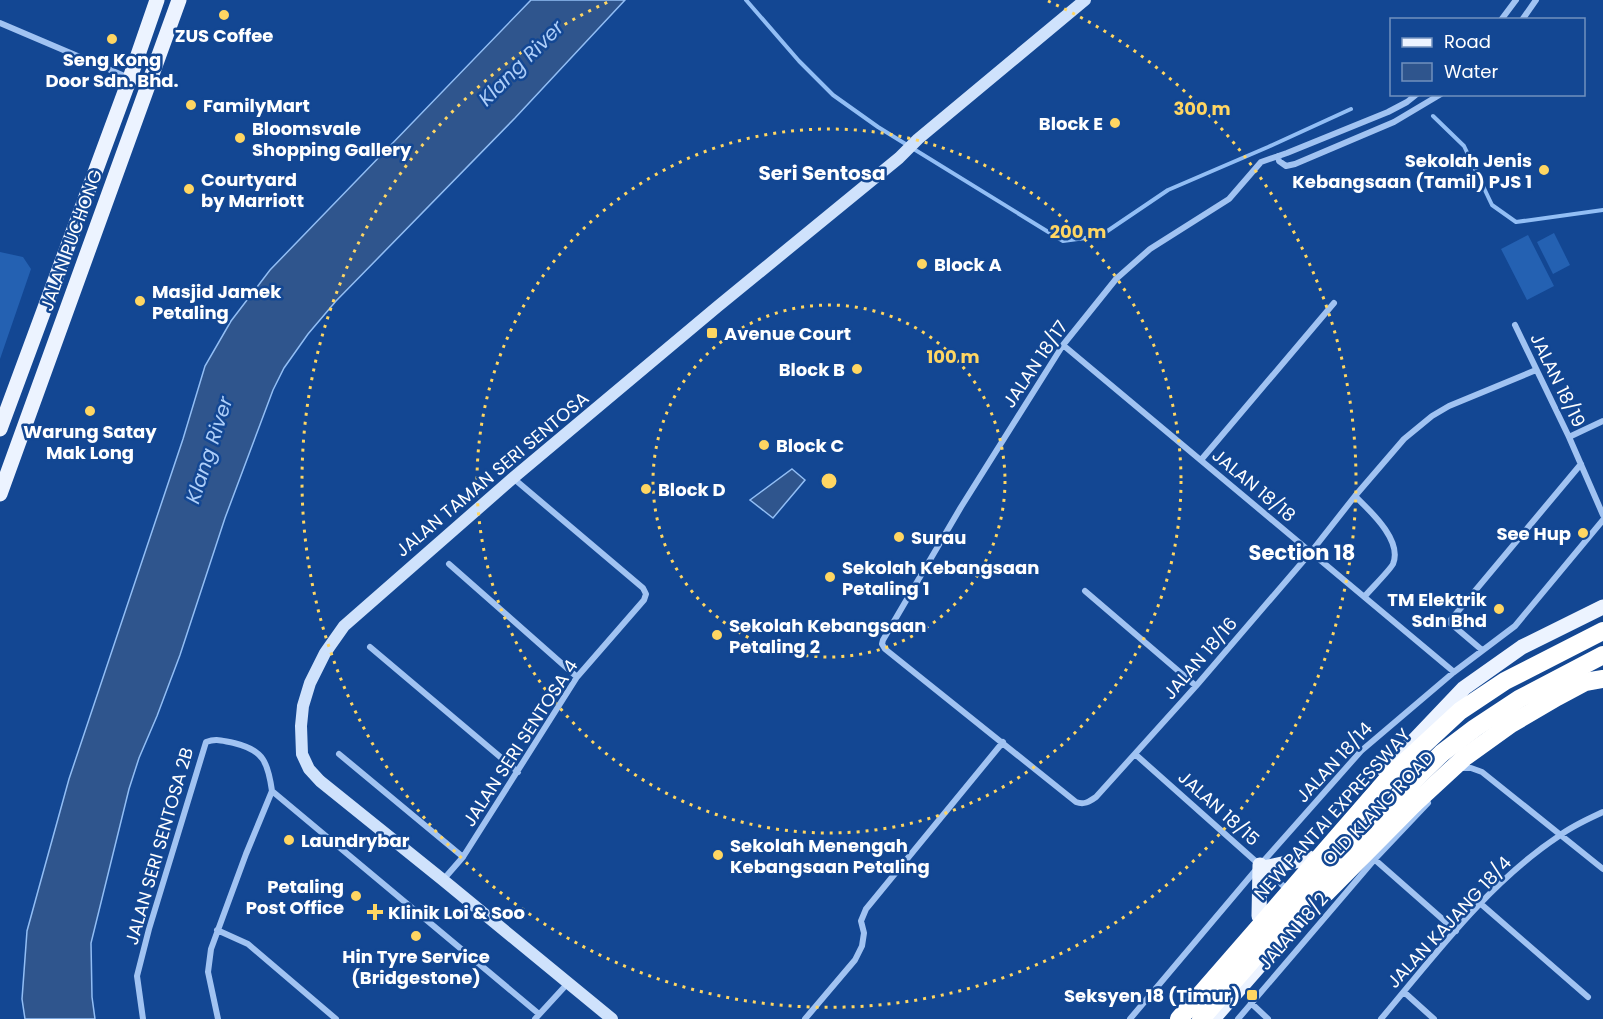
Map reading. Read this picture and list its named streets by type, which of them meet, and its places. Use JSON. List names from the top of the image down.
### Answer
{
  "streets": {
    "highway": ["NEW PANTAI EXPRESSWAY"],
    "main road": ["JALAN PUCHONG", "JALAN TAMAN SERI SENTOSA", "OLD KLANG ROAD"],
    "street": [
      "JALAN 18/17",
      "JALAN 18/19",
      "JALAN 18/18",
      "JALAN 18/16",
      "JALAN SERI SENTOSA 4",
      "JALAN 18/14",
      "JALAN 18/15",
      "JALAN SERI SENTOSA 2B",
      "JALAN KAJANG 18/4",
      "JALAN 18/2"
    ]
  },
  "crossings": [
    ["JALAN 18/17", "JALAN 18/18"],
    ["JALAN 18/17", "JALAN 18/16"],
    ["JALAN 18/19", "JALAN 18/16"],
    ["JALAN TAMAN SERI SENTOSA", "JALAN SERI SENTOSA 4"],
    ["JALAN 18/18", "JALAN 18/16"],
    ["JALAN 18/18", "JALAN 18/14"],
    ["JALAN 18/16", "JALAN 18/15"],
    ["JALAN 18/14", "JALAN 18/15"],
    ["JALAN 18/15", "OLD KLANG ROAD"]
  ],
  "districts": ["Seri Sentosa", "Section 18"],
  "water": ["Klang River"],
  "places": {
    "other": [
      "ZUS Coffee",
      "Seng Kong Door Sdn. Bhd.",
      "FamilyMart",
      "Block E",
      "Bloomsvale Shopping Gallery",
      "Sekolah Jenis Kebangsaan (Tamil) PJS 1",
      "Courtyard by Marriott",
      "Block A",
      "Masjid Jamek Petaling",
      "Block B",
      "Warung Satay Mak Long",
      "Block C",
      "Block D",
      "See Hup",
      "Surau",
      "Sekolah Kebangsaan Petaling 1",
      "TM Elektrik Sdn Bhd",
      "Sekolah Kebangsaan Petaling 2",
      "Laundrybar",
      "Sekolah Menengah Kebangsaan Petaling",
      "Petaling Post Office",
      "Hin Tyre Service (Bridgestone)"
    ],
    "transit": ["Avenue Court", "Seksyen 18 (Timur)"],
    "health": ["Klinik Loi & Soo"]
  },
  "legend": ["Road", "Water"],
  "rings": ["300 m", "200 m", "100 m"]
}
